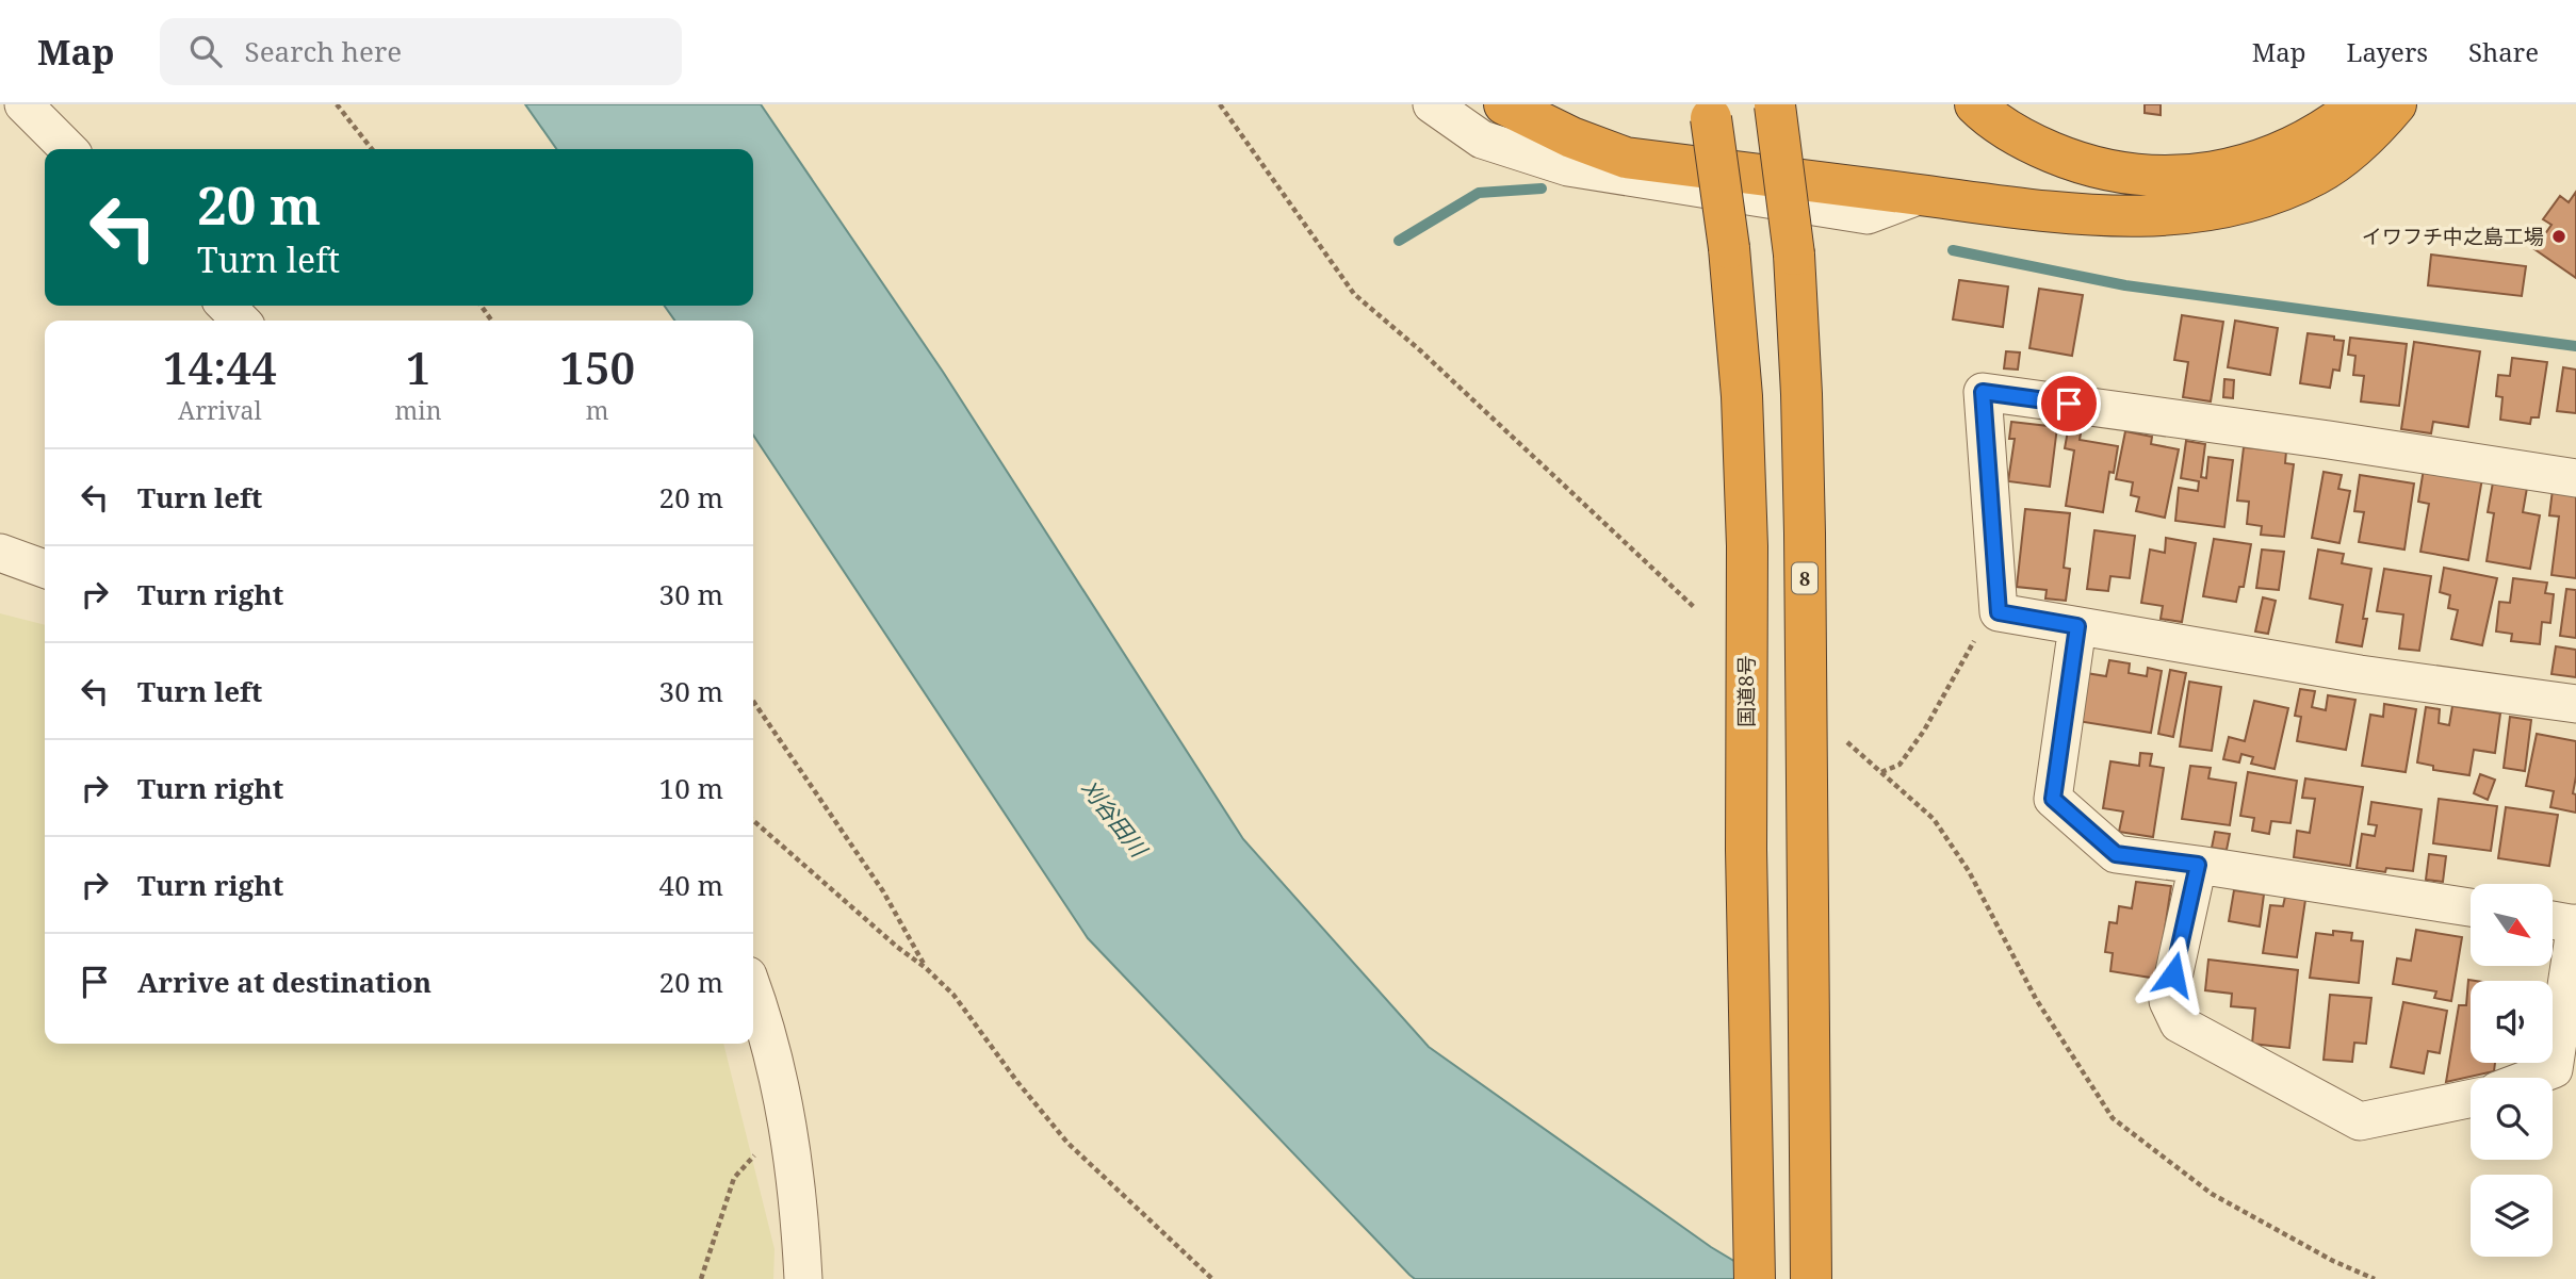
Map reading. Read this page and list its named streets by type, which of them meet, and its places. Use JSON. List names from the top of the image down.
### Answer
{
  "streets": {
    "highway": ["8", "国道8号"]
  },
  "water": ["刈谷田川"],
  "places": ["イワフチ中之島工場"],
  "north": "bottom right",
  "page": {
    "header": "Map",
    "search": "Search here",
    "nav": ["Map", "Layers", "Share"],
    "turn": ["20 m", "Turn left"],
    "eta": [
      "14:44",
      "Arrival",
      "1",
      "min",
      "150",
      "m"
    ],
    "list": [
      {
        "name": "Turn left",
        "value": "20 m"
      },
      {
        "name": "Turn right",
        "value": "30 m"
      },
      {
        "name": "Turn left",
        "value": "30 m"
      },
      {
        "name": "Turn right",
        "value": "10 m"
      },
      {
        "name": "Turn right",
        "value": "40 m"
      },
      {
        "name": "Arrive at destination",
        "value": "20 m"
      }
    ]
  }
}
